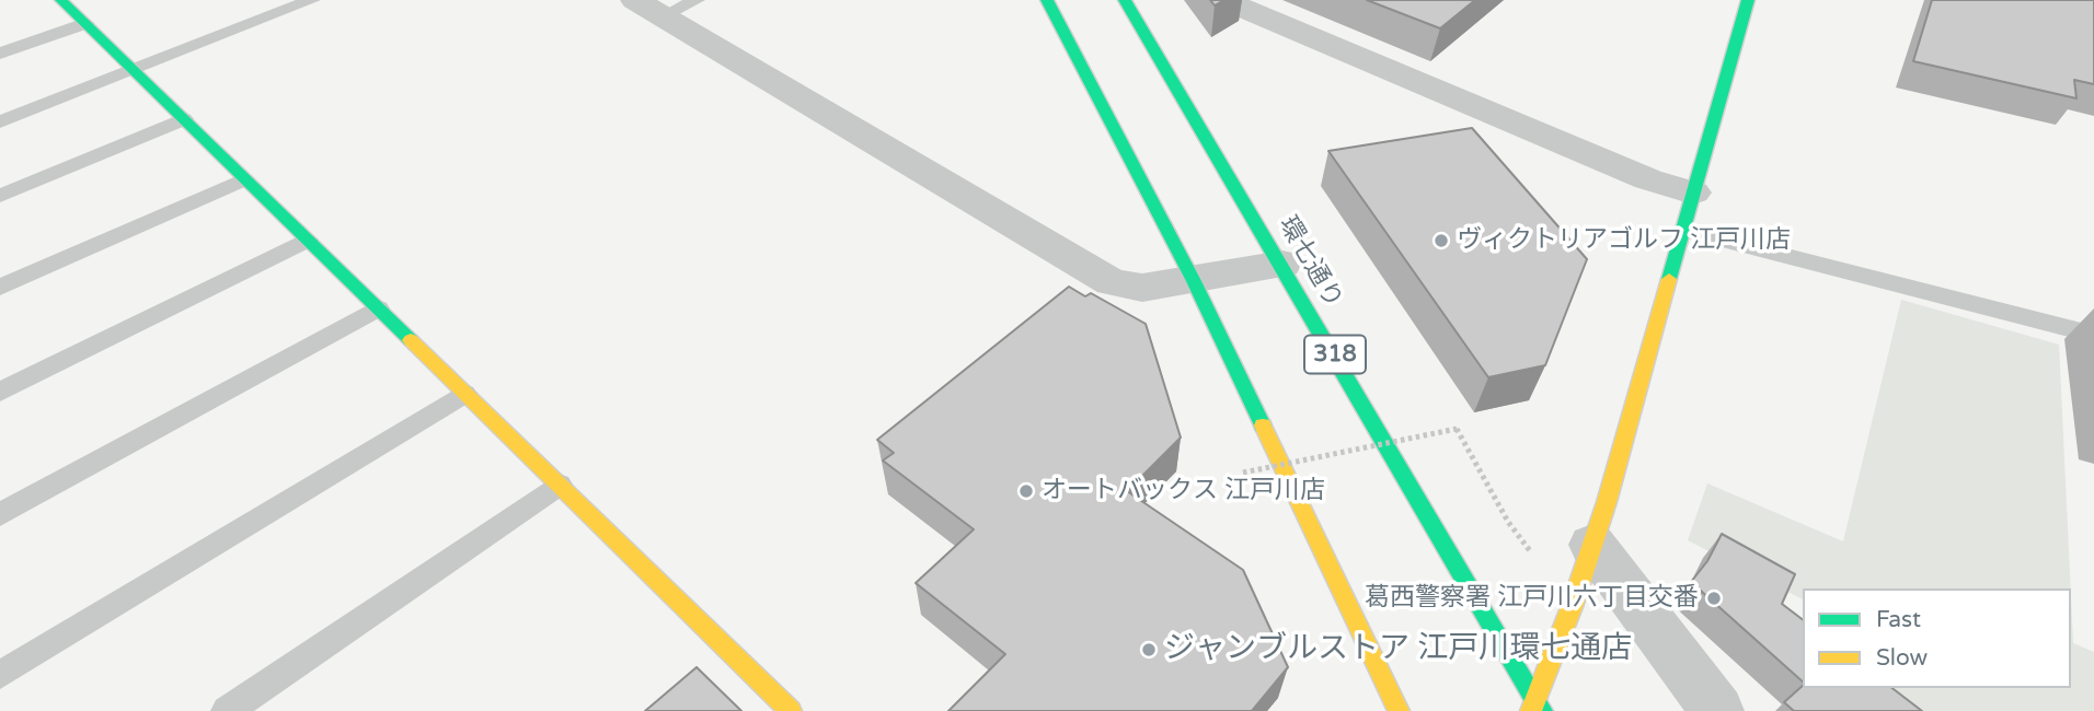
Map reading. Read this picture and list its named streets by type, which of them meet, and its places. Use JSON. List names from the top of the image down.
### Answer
{
  "streets": {
    "street": ["環七通り", "318"]
  },
  "places": [
    "ヴィクトリアゴルフ 江戸川店",
    "オートバックス 江戸川店",
    "葛西警察署 江戸川六丁目交番",
    "ジャンブルストア 江戸川環七通店"
  ],
  "legend": ["Fast", "Slow"]
}
